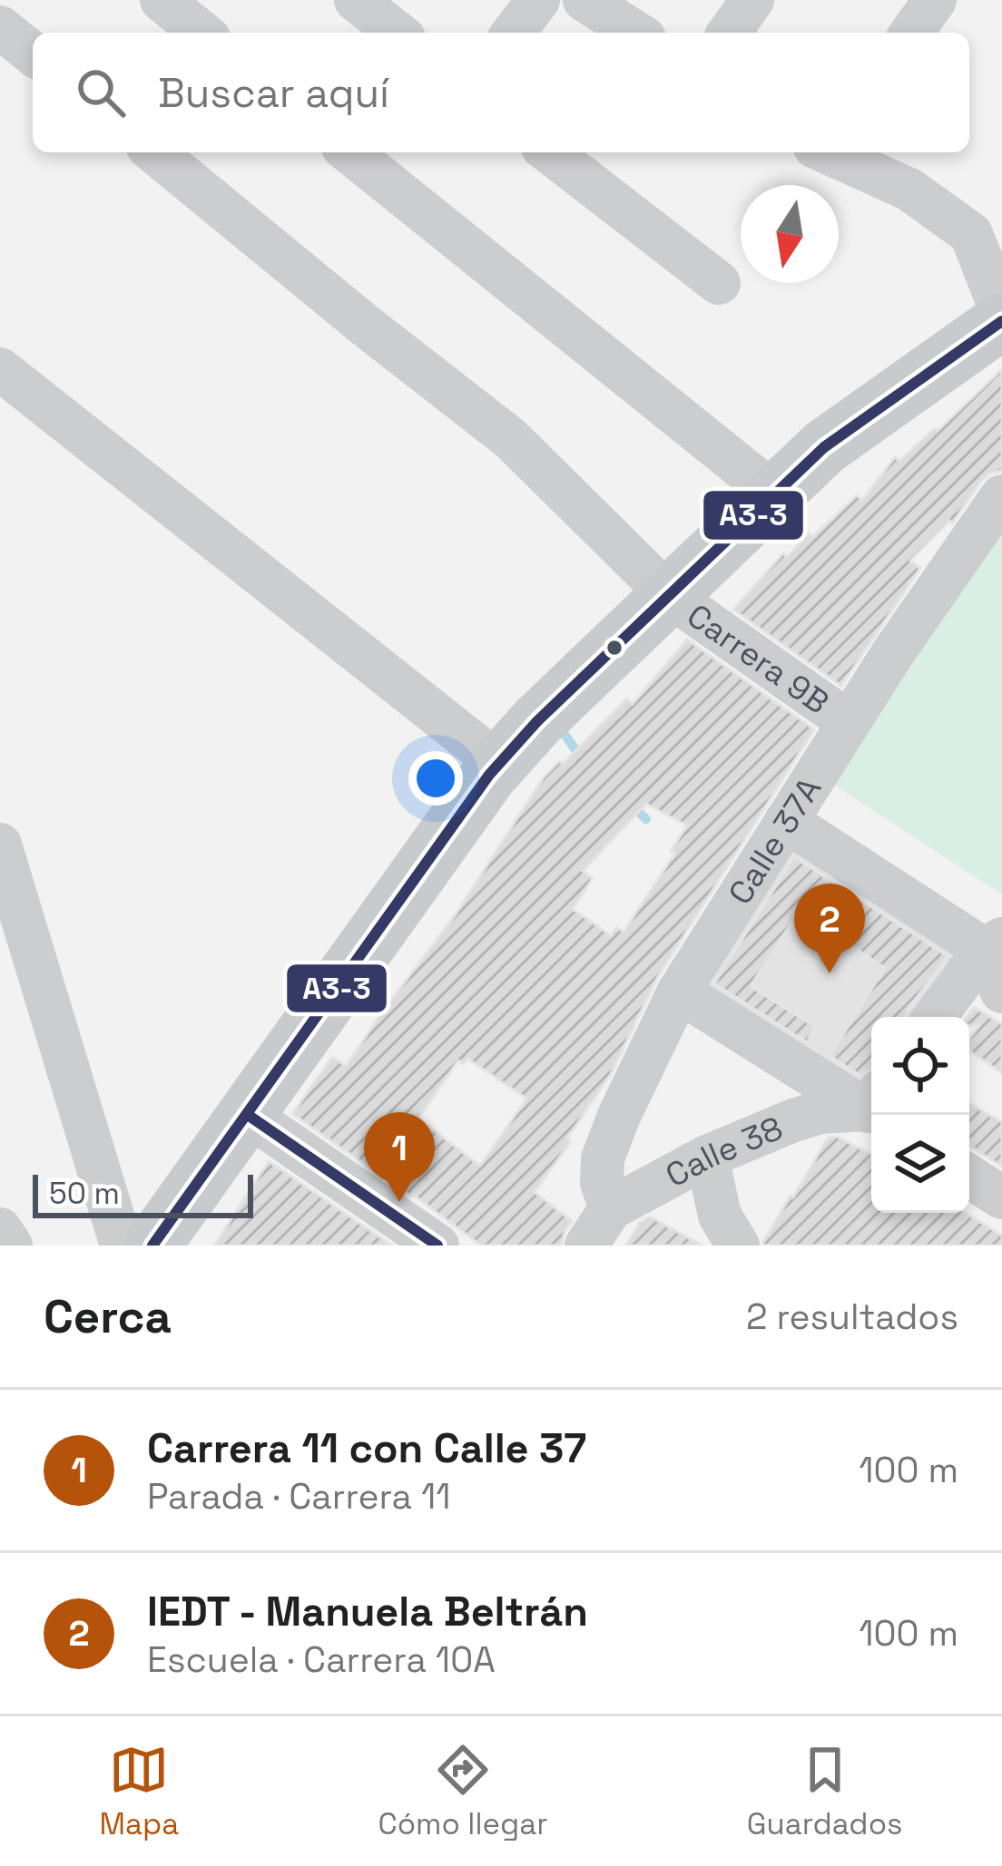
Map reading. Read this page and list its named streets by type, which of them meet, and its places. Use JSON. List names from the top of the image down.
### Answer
{
  "streets": {
    "street": ["Carrera 9B", "Calle 37A", "Calle 38"]
  },
  "crossings": [
    ["Carrera 9B", "Calle 37A"],
    ["Calle 37A", "Calle 38"]
  ],
  "lines": ["transit line A3-3"],
  "scale_bar": "50 m",
  "north": "bottom",
  "page": {
    "search": "Buscar aquí",
    "pins": ["2", "1"],
    "scale": "50 m",
    "heading": ["Cerca", "2 resultados"],
    "list": [
      {
        "mark": "1",
        "name": "Carrera 11 con Calle 37",
        "note": "Parada · Carrera 11",
        "value": "100 m"
      },
      {
        "mark": "2",
        "name": "IEDT - Manuela Beltrán",
        "note": "Escuela · Carrera 10A",
        "value": "100 m"
      }
    ],
    "nav": ["Mapa", "Cómo llegar", "Guardados"]
  }
}
